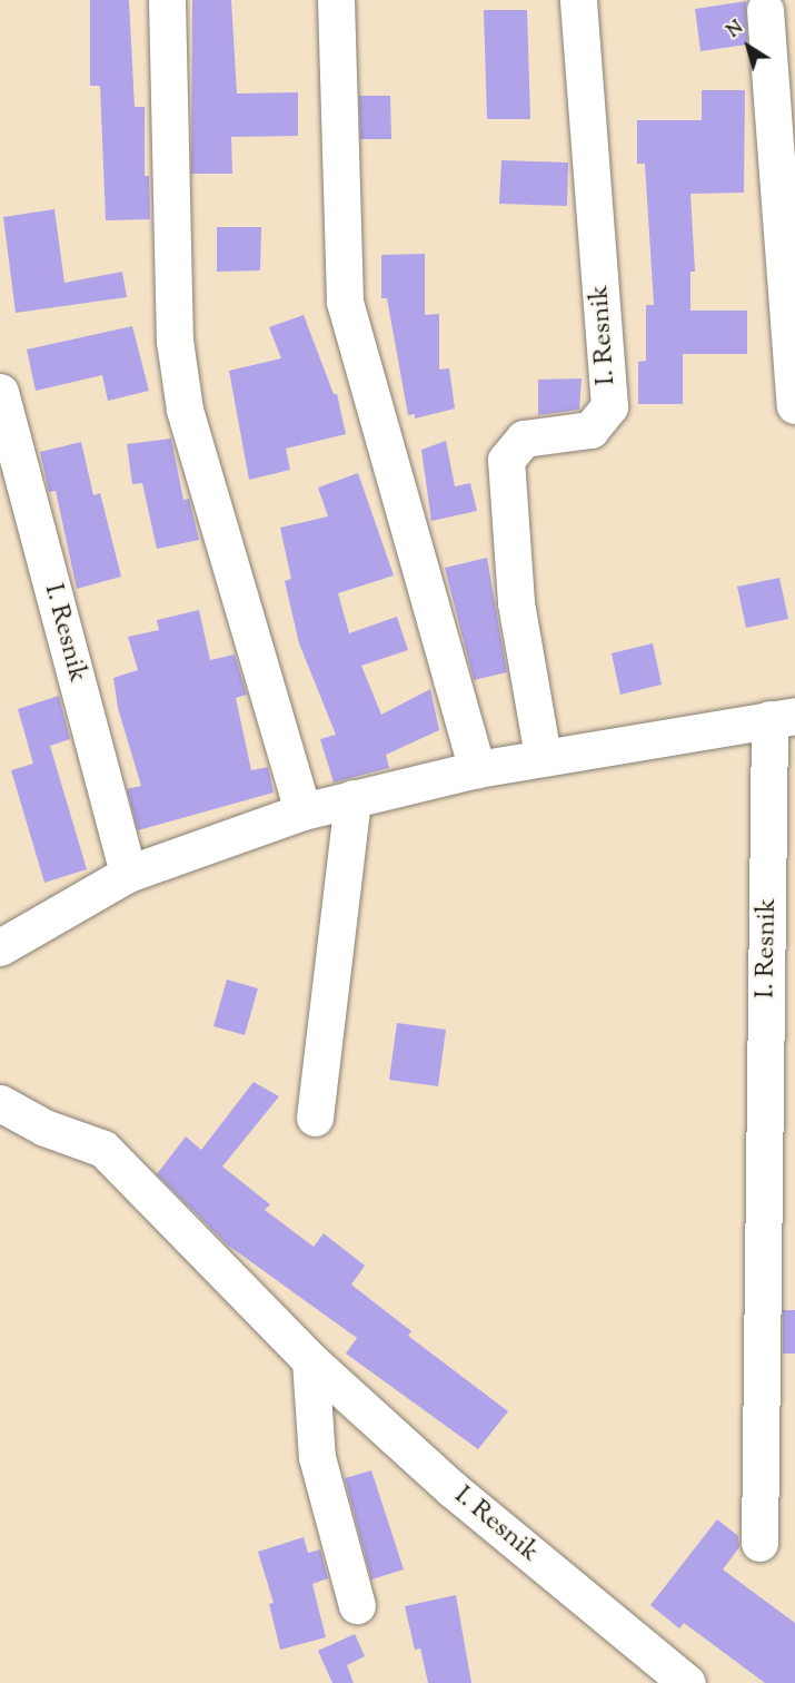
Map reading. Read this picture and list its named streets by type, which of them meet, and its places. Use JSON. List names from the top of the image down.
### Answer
{
  "streets": {
    "street": ["I. Resnik"]
  },
  "north": "top left"
}
